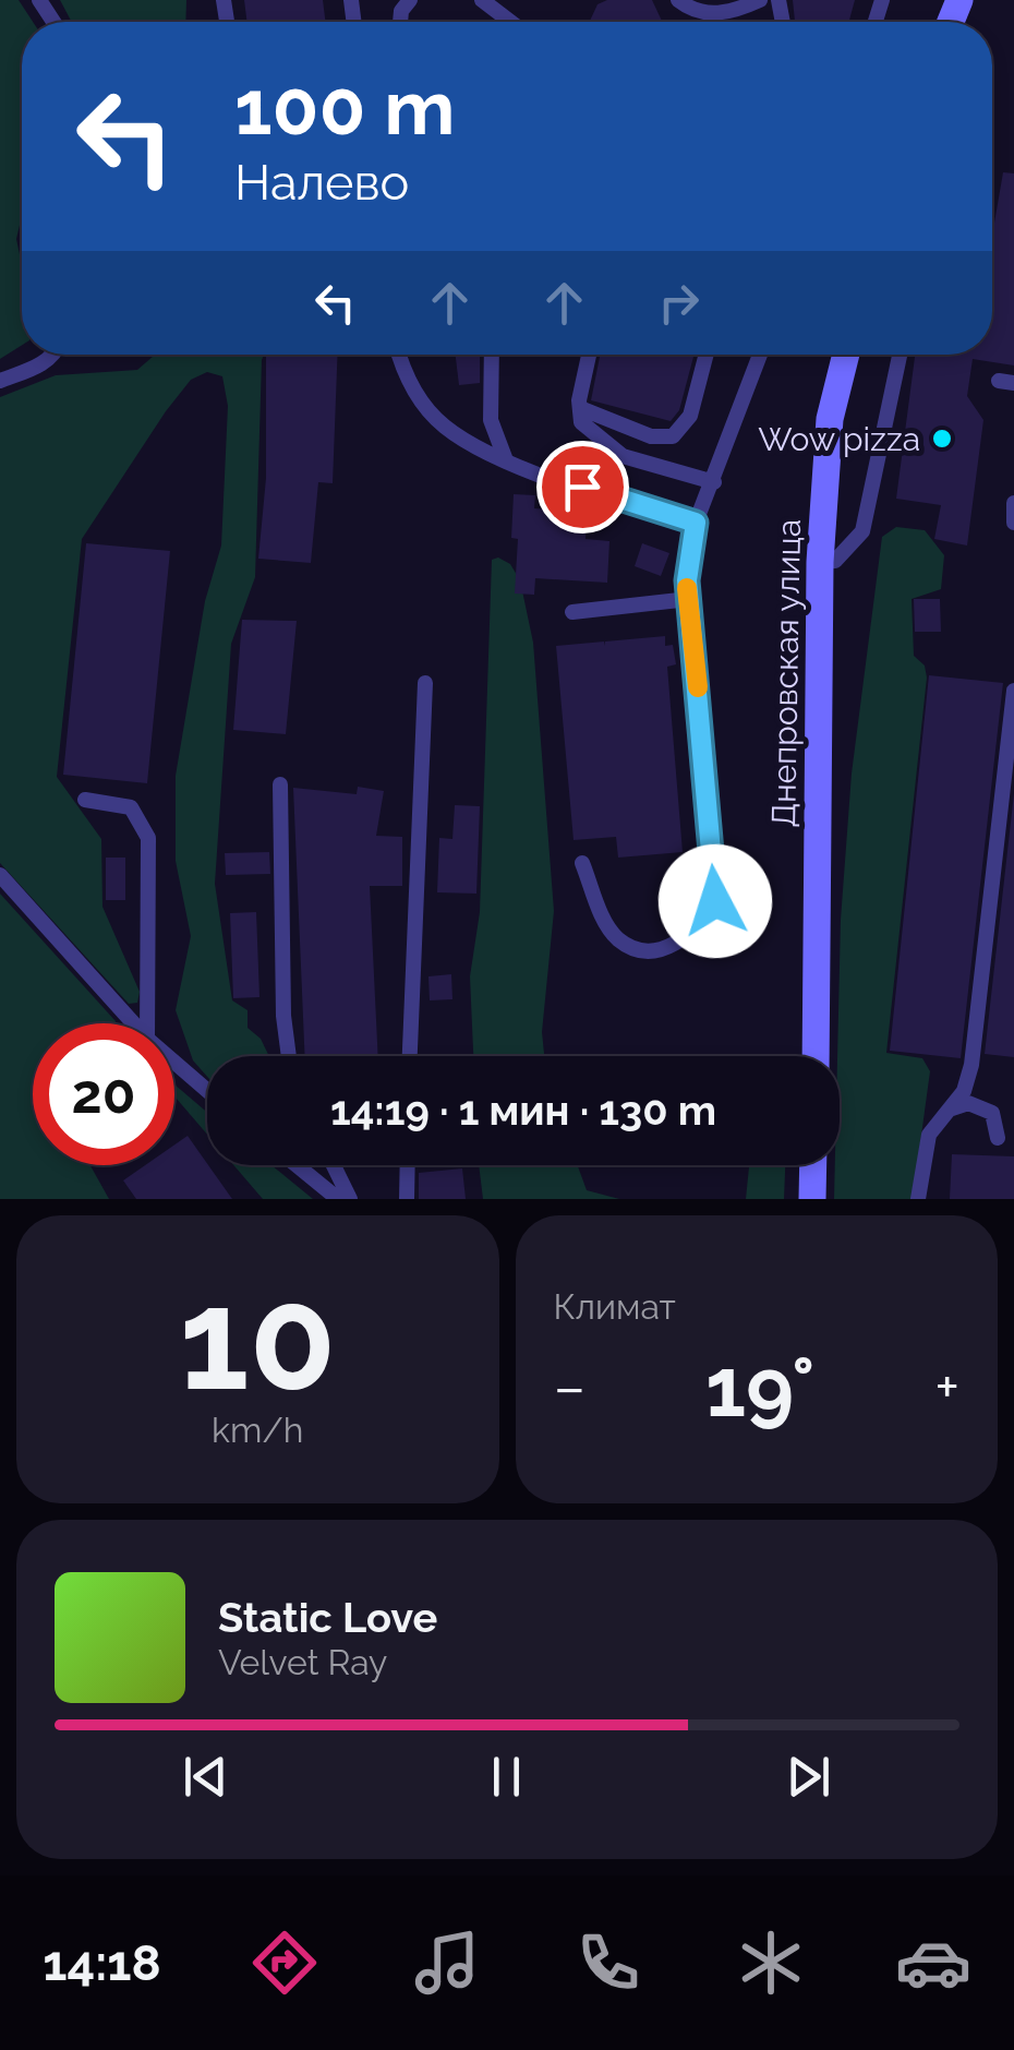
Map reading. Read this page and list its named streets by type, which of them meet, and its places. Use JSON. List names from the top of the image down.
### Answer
{
  "streets": {
    "main road": ["Днепровская улица"]
  },
  "places": ["Wow pizza"],
  "page": {
    "turn": ["100 m", "Налево"],
    "limit": "20",
    "trip": "14:19 · 1 мин · 130 m",
    "tile": [
      ["10", "km/h"],
      "Климат"
    ],
    "heat": ["−", "19°", "+"],
    "song": ["Static Love", "Velvet Ray"],
    "tabs": "14:18"
  }
}
